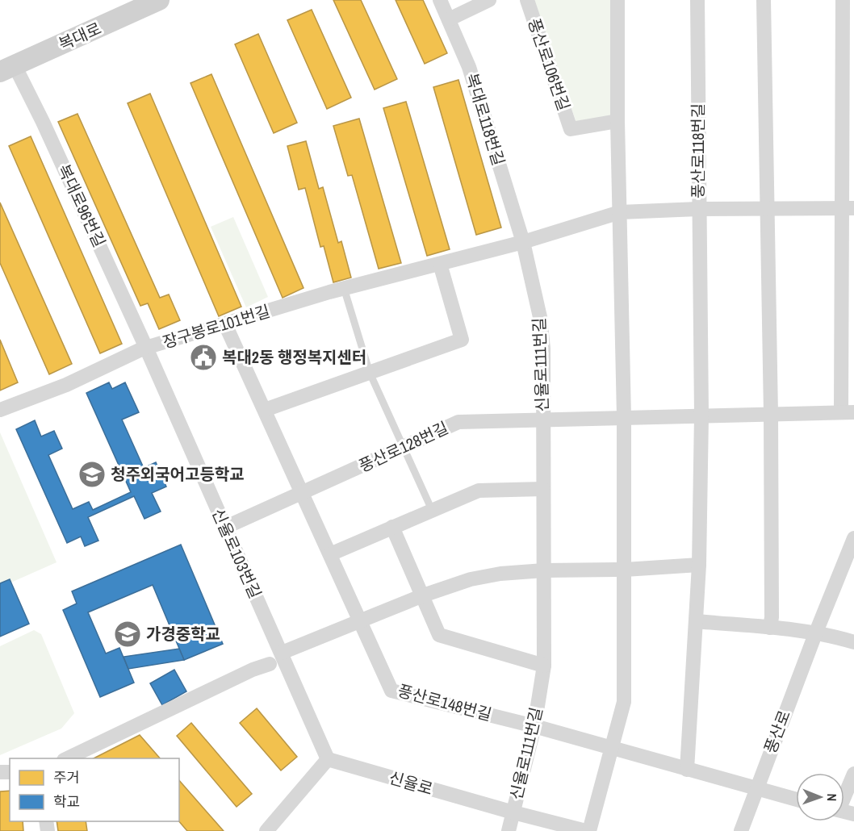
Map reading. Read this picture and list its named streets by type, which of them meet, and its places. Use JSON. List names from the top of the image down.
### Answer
{
  "streets": {
    "street": [
      "복대로",
      "풍산로106번길",
      "복대로118번길",
      "풍산로118번길",
      "복대로96번길",
      "장구봉로101번길",
      "신율로111번길",
      "풍산로128번길",
      "신율로103번길",
      "풍산로148번길",
      "풍산로",
      "신율로"
    ]
  },
  "crossings": [
    ["복대로", "복대로96번길"],
    ["복대로118번길", "풍산로118번길"],
    ["복대로118번길", "장구봉로101번길"],
    ["복대로118번길", "신율로111번길"],
    ["풍산로118번길", "장구봉로101번길"],
    ["풍산로118번길", "신율로111번길"],
    ["풍산로118번길", "풍산로128번길"],
    ["복대로96번길", "장구봉로101번길"],
    ["복대로96번길", "신율로103번길"],
    ["장구봉로101번길", "신율로111번길"],
    ["장구봉로101번길", "신율로103번길"],
    ["장구봉로101번길", "풍산로148번길"],
    ["신율로111번길", "풍산로128번길"],
    ["신율로111번길", "풍산로148번길"],
    ["신율로111번길", "신율로"],
    ["풍산로128번길", "신율로103번길"],
    ["풍산로128번길", "풍산로148번길"],
    ["신율로103번길", "신율로"],
    ["풍산로148번길", "풍산로"]
  ],
  "places": {
    "public building": ["복대2동 행정복지센터"],
    "school or university": ["청주외국어고등학교", "가경중학교"]
  },
  "legend": ["주거", "학교"],
  "north": "right"
}
